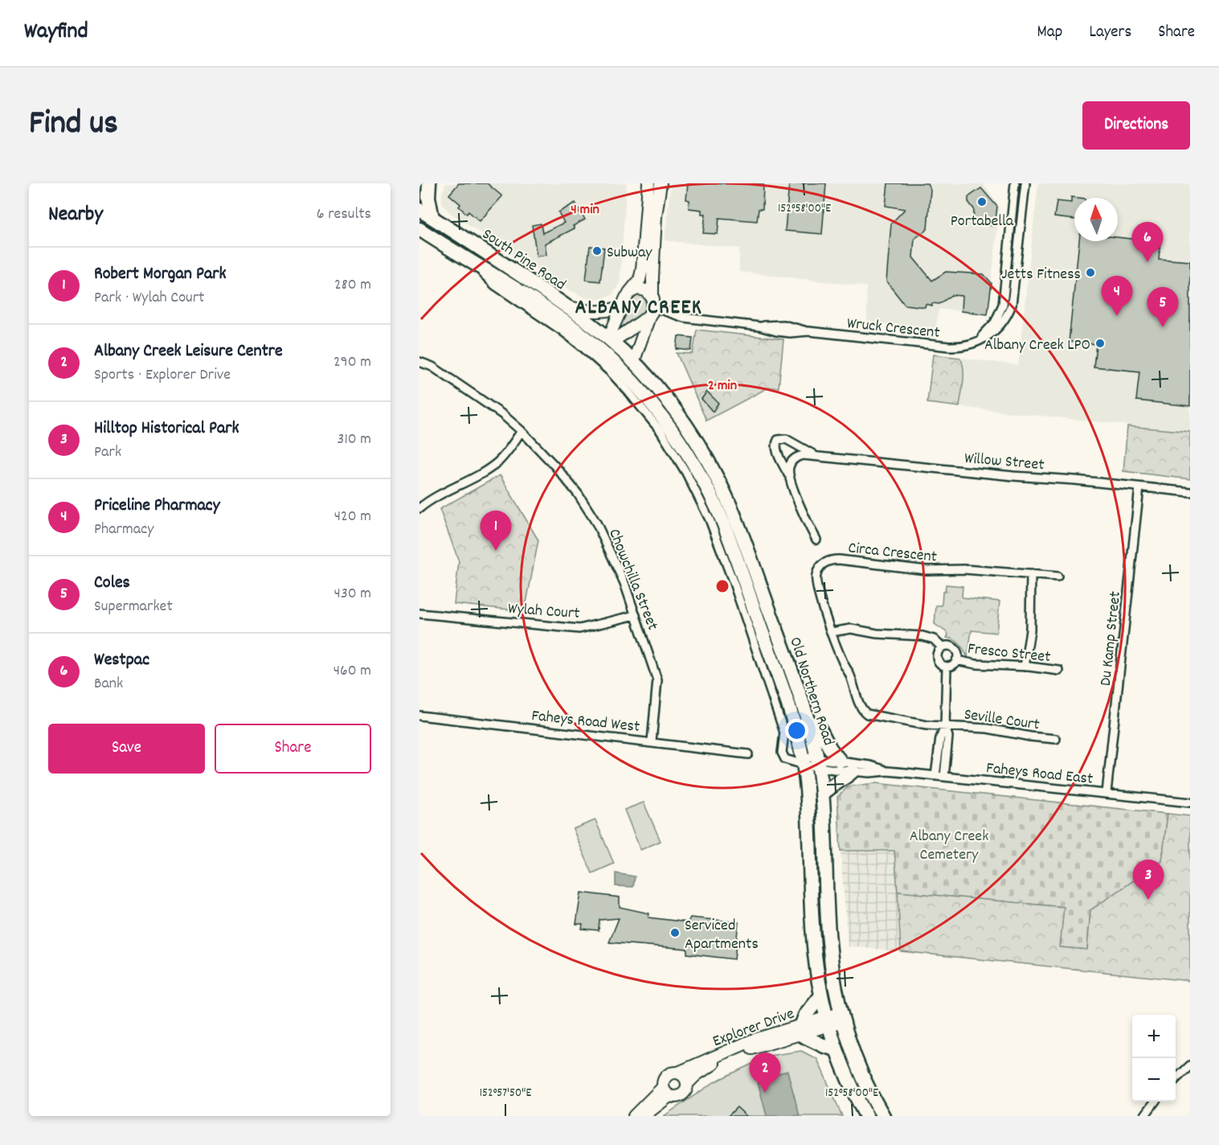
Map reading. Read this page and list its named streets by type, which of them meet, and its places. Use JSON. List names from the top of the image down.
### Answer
{
  "streets": {
    "highway": ["South Pine Road", "Old Northern Road"],
    "street": [
      "Wruck Crescent",
      "Willow Street",
      "Circa Crescent",
      "Chowchilla Street",
      "Wylah Court",
      "Du Kamp Street",
      "Fresco Street",
      "Seville Court",
      "Faheys Road West",
      "Faheys Road East",
      "Explorer Drive"
    ]
  },
  "crossings": [
    ["South Pine Road", "Old Northern Road"],
    ["Willow Street", "Du Kamp Street"],
    ["Circa Crescent", "Fresco Street"],
    ["Circa Crescent", "Seville Court"],
    ["Chowchilla Street", "Wylah Court"],
    ["Chowchilla Street", "Faheys Road West"],
    ["Du Kamp Street", "Faheys Road East"],
    ["Old Northern Road", "Faheys Road East"],
    ["Old Northern Road", "Explorer Drive"]
  ],
  "districts": ["ALBANY CREEK"],
  "parks": ["Albany Creek Cemetery"],
  "places": [
    "Portabella",
    "Subway",
    "Jetts Fitness",
    "Albany Creek LPO",
    "Serviced Apartments"
  ],
  "north": "top",
  "page": {
    "header": "Wayfind",
    "nav": ["Map", "Layers", "Share"],
    "title": "Find us",
    "buttons": [
      "Directions",
      ["Save", "Share"]
    ],
    "heading": ["Nearby", "6 results"],
    "pins": [
      "6",
      "4",
      "5",
      "1",
      "3",
      "2"
    ],
    "list": [
      {
        "mark": "1",
        "name": "Robert Morgan Park",
        "note": "Park · Wylah Court",
        "value": "280 m"
      },
      {
        "mark": "2",
        "name": "Albany Creek Leisure Centre",
        "note": "Sports · Explorer Drive",
        "value": "290 m"
      },
      {
        "mark": "3",
        "name": "Hilltop Historical Park",
        "note": "Park",
        "value": "310 m"
      },
      {
        "mark": "4",
        "name": "Priceline Pharmacy",
        "note": "Pharmacy",
        "value": "420 m"
      },
      {
        "mark": "5",
        "name": "Coles",
        "note": "Supermarket",
        "value": "430 m"
      },
      {
        "mark": "6",
        "name": "Westpac",
        "note": "Bank",
        "value": "460 m"
      }
    ],
    "map_buttons": ["+", "−"]
  },
  "coordinates": ["152°58'00\"E", "152°57'50\"E"],
  "rings": ["4 min", "2 min"]
}
